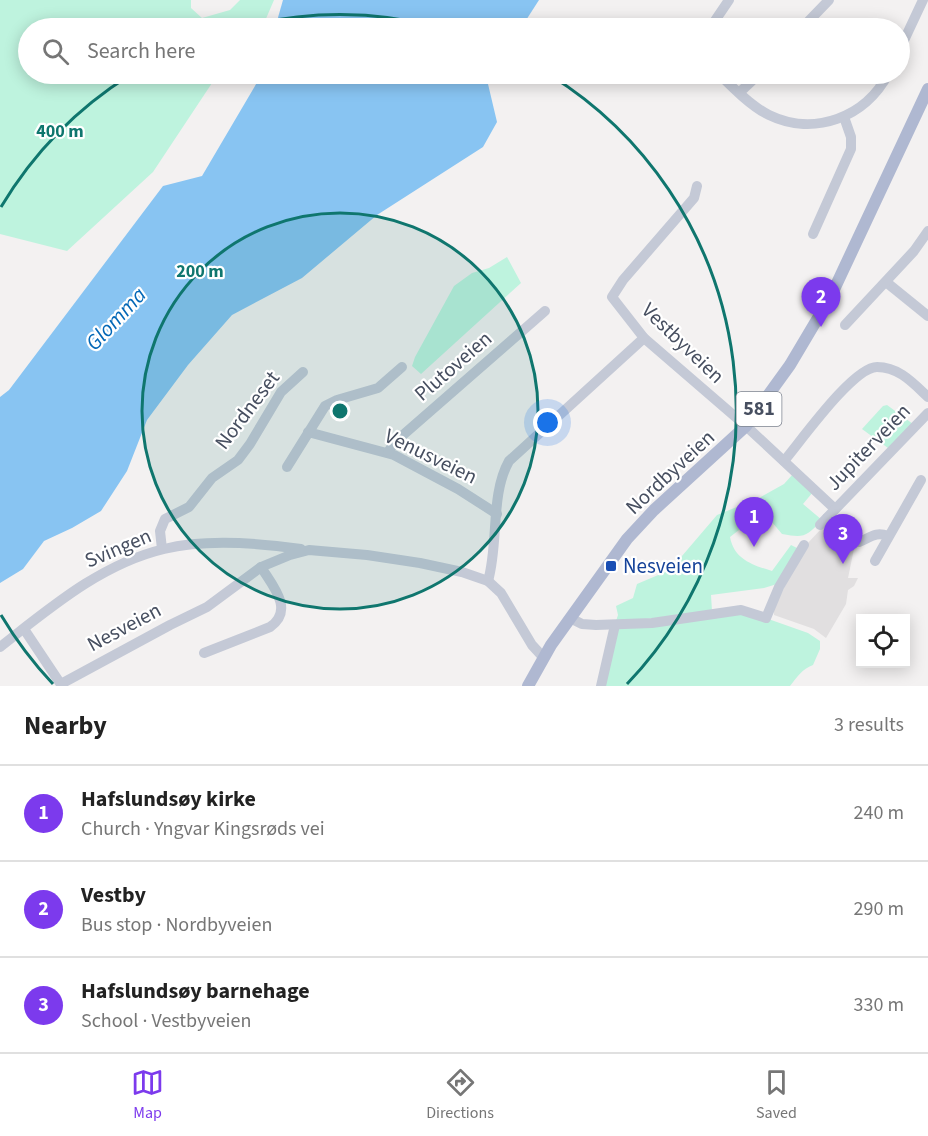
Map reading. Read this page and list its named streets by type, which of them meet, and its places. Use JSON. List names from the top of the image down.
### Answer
{
  "streets": {
    "main road": ["581", "Nordbyveien"],
    "street": [
      "Vestbyveien",
      "Plutoveien",
      "Nordneset",
      "Jupiterveien",
      "Venusveien",
      "Svingen",
      "Nesveien"
    ]
  },
  "crossings": [
    ["Vestbyveien", "Jupiterveien"],
    ["Vestbyveien", "Nordbyveien"],
    ["Plutoveien", "Venusveien"],
    ["Nordneset", "Svingen"],
    ["Svingen", "Nesveien"]
  ],
  "water": ["Glomma"],
  "places": {
    "transit": ["Nesveien"]
  },
  "page": {
    "search": "Search here",
    "pins": ["2", "1", "3"],
    "heading": ["Nearby", "3 results"],
    "list": [
      {
        "mark": "1",
        "name": "Hafslundsøy kirke",
        "note": "Church · Yngvar Kingsrøds vei",
        "value": "240 m"
      },
      {
        "mark": "2",
        "name": "Vestby",
        "note": "Bus stop · Nordbyveien",
        "value": "290 m"
      },
      {
        "mark": "3",
        "name": "Hafslundsøy barnehage",
        "note": "School · Vestbyveien",
        "value": "330 m"
      }
    ],
    "nav": ["Map", "Directions", "Saved"]
  },
  "rings": ["400 m", "200 m"]
}
